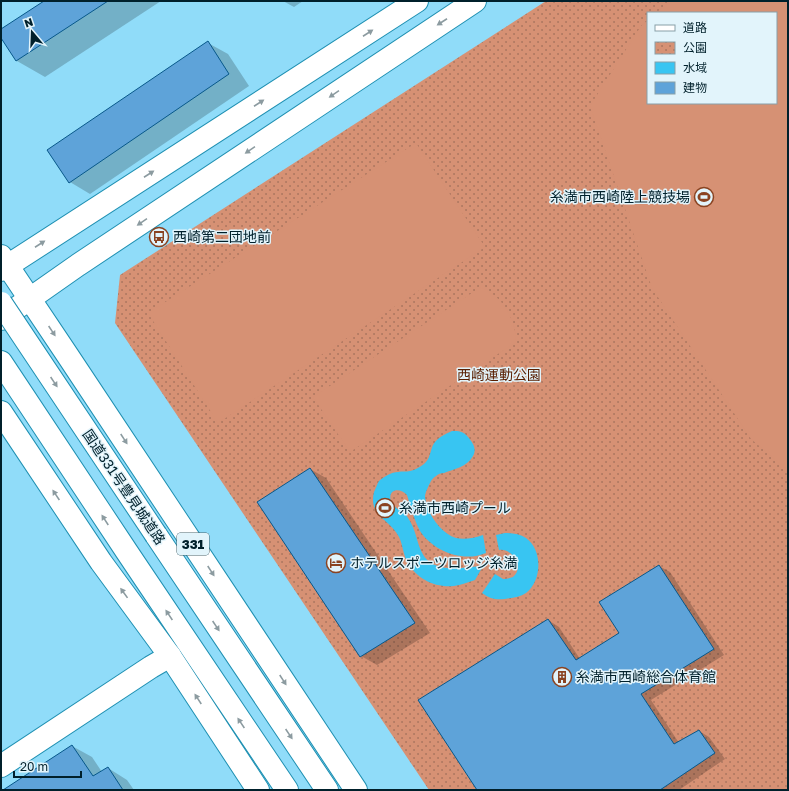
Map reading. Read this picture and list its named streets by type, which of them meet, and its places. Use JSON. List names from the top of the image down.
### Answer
{
  "streets": {
    "main road": ["国道331号豊見城道路", "331"]
  },
  "parks": ["西崎運動公園"],
  "places": {
    "sports": ["糸満市西崎陸上競技場", "糸満市西崎プール"],
    "bus stop": ["西崎第二団地前"],
    "hotel": ["ホテルスポーツロッジ糸満"],
    "building": ["糸満市西崎総合体育館"]
  },
  "legend": [
    "道路",
    "公園",
    "水域",
    "建物"
  ],
  "scale_bar": "20 m",
  "north": "top"
}
